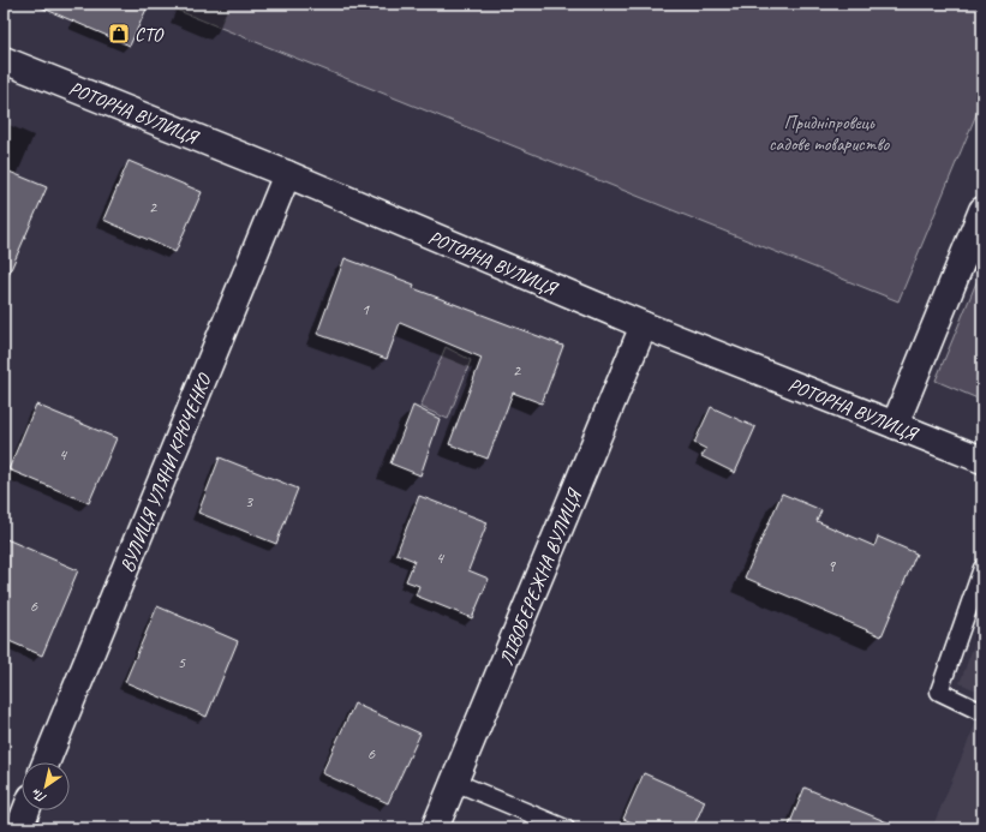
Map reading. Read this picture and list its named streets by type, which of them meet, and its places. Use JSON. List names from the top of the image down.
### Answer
{
  "streets": {
    "street": ["РОТОРНА ВУЛИЦЯ", "ВУЛИЦЯ УЛЯНИ КРЮЧЕНКО", "ЛІВОБЕРЕЖНА ВУЛИЦЯ"]
  },
  "crossings": [
    ["РОТОРНА ВУЛИЦЯ", "ВУЛИЦЯ УЛЯНИ КРЮЧЕНКО"],
    ["РОТОРНА ВУЛИЦЯ", "ЛІВОБЕРЕЖНА ВУЛИЦЯ"]
  ],
  "parks": ["Придніпровець садове товариство"],
  "places": {
    "shop": ["СТО"]
  },
  "house_numbers": [
    "2",
    "1",
    "2",
    "4",
    "3",
    "4",
    "9",
    "6",
    "5",
    "6"
  ],
  "north": "bottom left"
}
